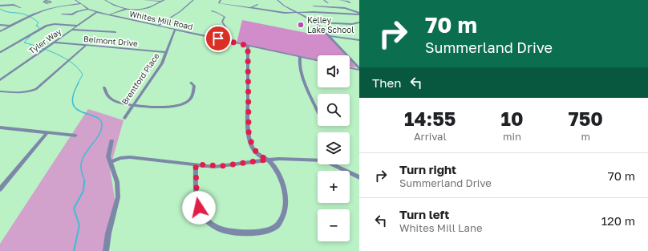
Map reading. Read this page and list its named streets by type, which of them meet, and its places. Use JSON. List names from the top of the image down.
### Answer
{
  "streets": {
    "street": [
      "Whites Mill Road",
      "Tyler Way",
      "Belmont Drive",
      "Brentford Place"
    ]
  },
  "crossings": [
    ["Whites Mill Road", "Tyler Way"],
    ["Whites Mill Road", "Brentford Place"],
    ["Tyler Way", "Belmont Drive"],
    ["Belmont Drive", "Brentford Place"]
  ],
  "places": ["Kelley Lake School"],
  "page": {
    "turn": ["70 m", "Summerland Drive"],
    "map_buttons": ["+", "−"],
    "then": "Then",
    "eta": [
      "14:55",
      "Arrival",
      "10",
      "min",
      "750",
      "m"
    ],
    "list": [
      {
        "name": "Turn right",
        "note": "Summerland Drive",
        "value": "70 m"
      },
      {
        "name": "Turn left",
        "note": "Whites Mill Lane",
        "value": "120 m"
      }
    ]
  }
}
